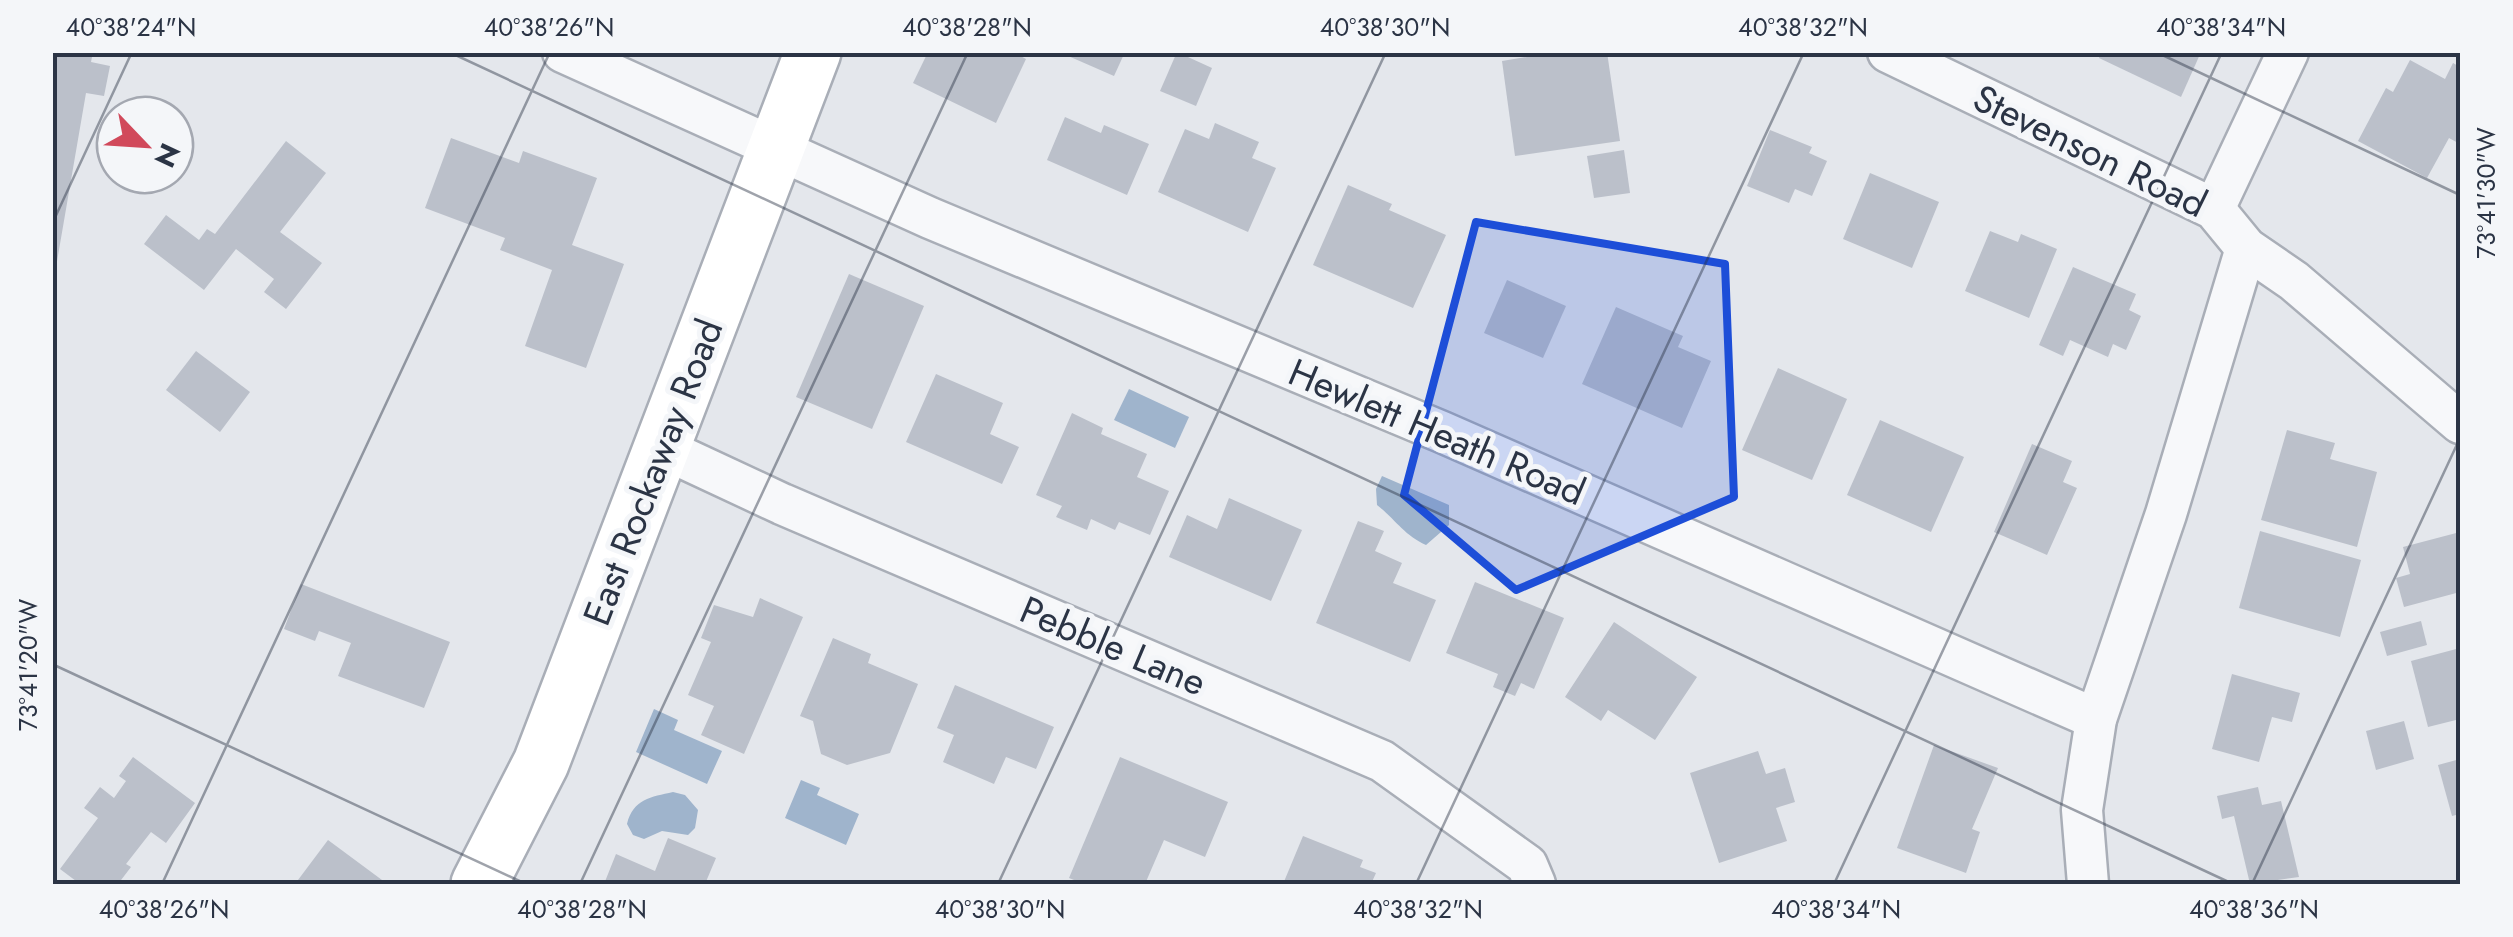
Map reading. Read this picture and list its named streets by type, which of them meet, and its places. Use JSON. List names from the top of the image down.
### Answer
{
  "streets": {
    "main road": ["East Rockaway Road"],
    "street": ["Stevenson Road", "Hewlett Heath Road", "Pebble Lane"]
  },
  "crossings": [
    ["Hewlett Heath Road", "East Rockaway Road"],
    ["East Rockaway Road", "Pebble Lane"]
  ],
  "north": "bottom right",
  "coordinates": [
    "40°38'24\"N",
    "40°38'26\"N",
    "40°38'28\"N",
    "40°38'30\"N",
    "40°38'32\"N",
    "40°38'34\"N",
    "73°41'30\"W",
    "73°41'20\"W",
    "40°38'36\"N"
  ]
}
